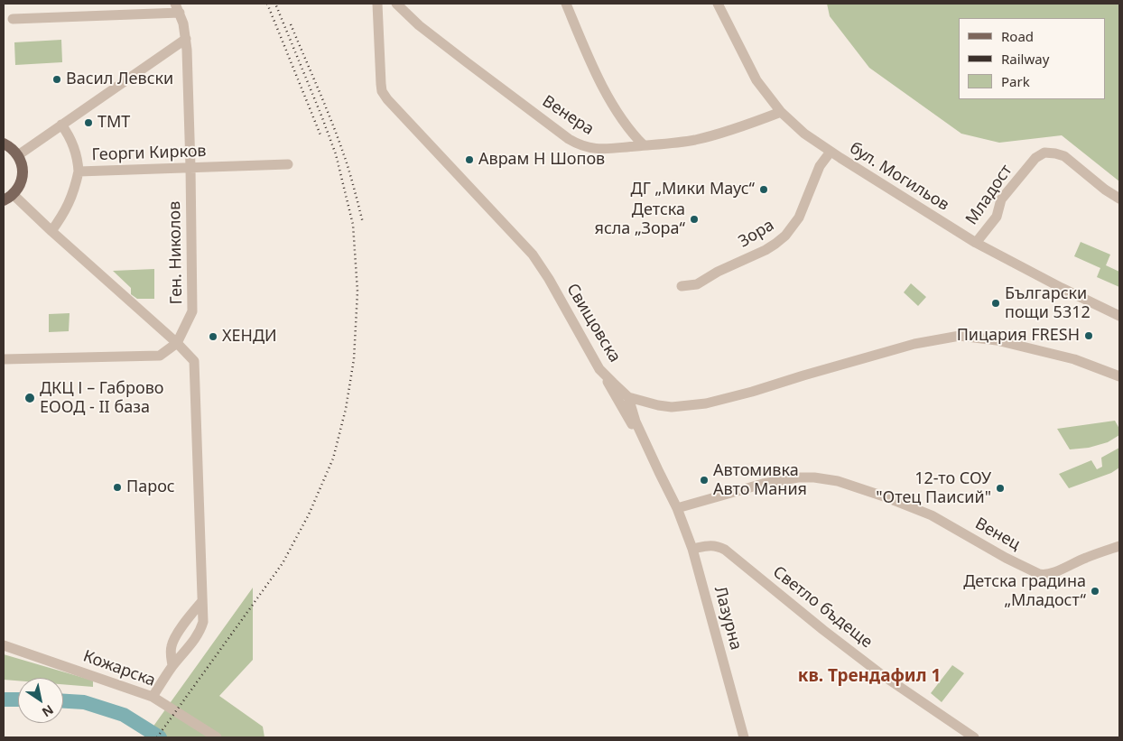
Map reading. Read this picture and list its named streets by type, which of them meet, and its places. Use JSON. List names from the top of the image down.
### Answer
{
  "streets": {
    "street": [
      "Венера",
      "Георги Кирков",
      "бул. Могильов",
      "Младост",
      "Зора",
      "Ген. Николов",
      "Свищовска",
      "Венец",
      "Светло бъдеще",
      "Лазурна",
      "Кожарска"
    ]
  },
  "crossings": [
    ["Венера", "бул. Могильов"],
    ["Георги Кирков", "Ген. Николов"],
    ["бул. Могильов", "Младост"],
    ["бул. Могильов", "Зора"],
    ["Венец", "Лазурна"],
    ["Светло бъдеще", "Лазурна"]
  ],
  "districts": ["кв. Трендафил 1"],
  "places": [
    "Васил Левски",
    "TMT",
    "Аврам Н Шопов",
    "ДГ „Мики Маус“",
    "Детска ясла „Зора“",
    "Български пощи 5312",
    "Пицария FRESH",
    "ХЕНДИ",
    "ДКЦ І – Габрово ЕООД - II база",
    "Автомивка Авто Мания",
    "Парос",
    "12-то СОУ \"Отец Паисий\"",
    "Детска градина „Младост“"
  ],
  "legend": ["Road", "Railway", "Park"],
  "north": "bottom right"
}
